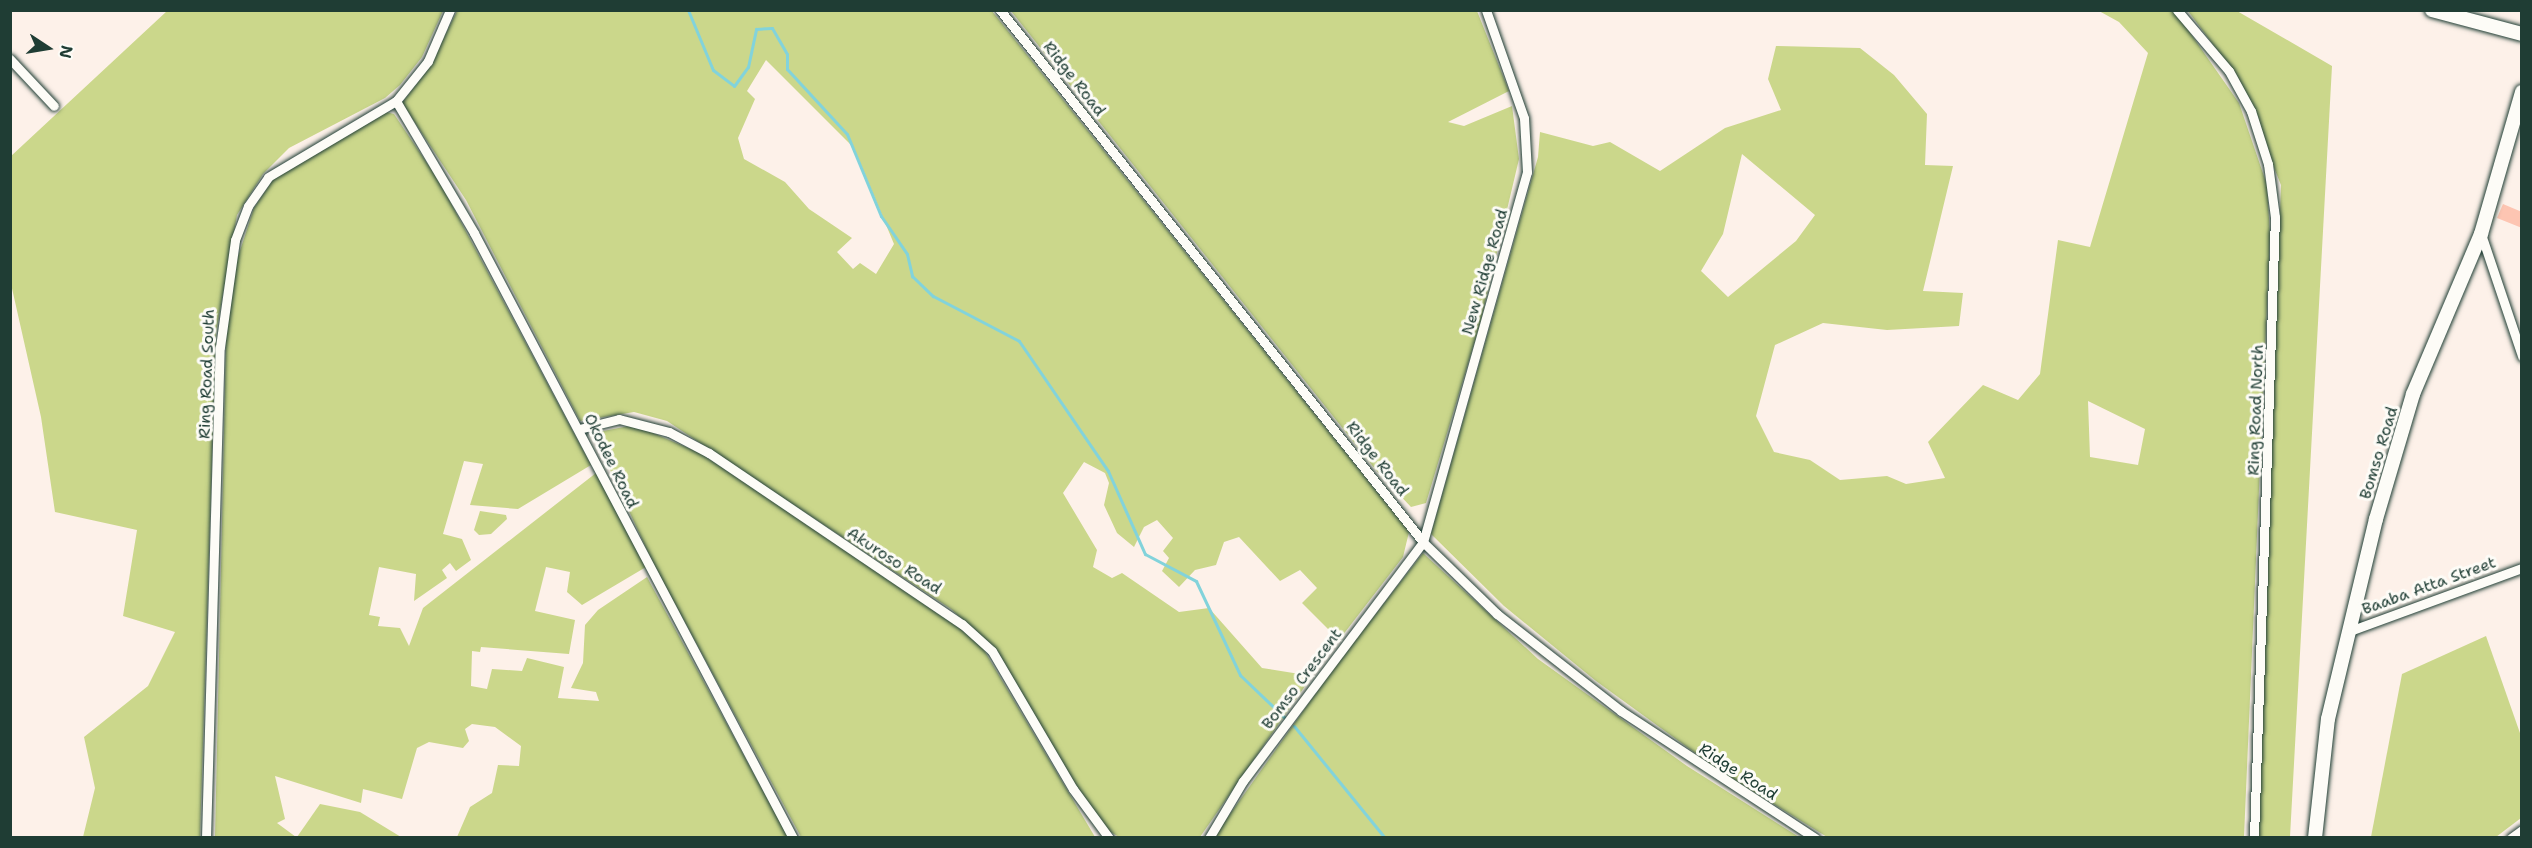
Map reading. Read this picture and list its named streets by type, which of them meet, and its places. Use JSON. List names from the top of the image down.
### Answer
{
  "streets": {
    "street": [
      "Ridge Road",
      "New Ridge Road",
      "Ring Road South",
      "Ring Road North",
      "Bomso Road",
      "Okodee Road",
      "Akuroso Road",
      "Baaba Atta Street",
      "Bomso Crescent"
    ]
  },
  "crossings": [
    ["Ridge Road", "New Ridge Road"],
    ["Ridge Road", "Bomso Crescent"],
    ["New Ridge Road", "Bomso Crescent"],
    ["Ring Road South", "Okodee Road"],
    ["Bomso Road", "Baaba Atta Street"],
    ["Okodee Road", "Akuroso Road"]
  ],
  "north": "right"
}
